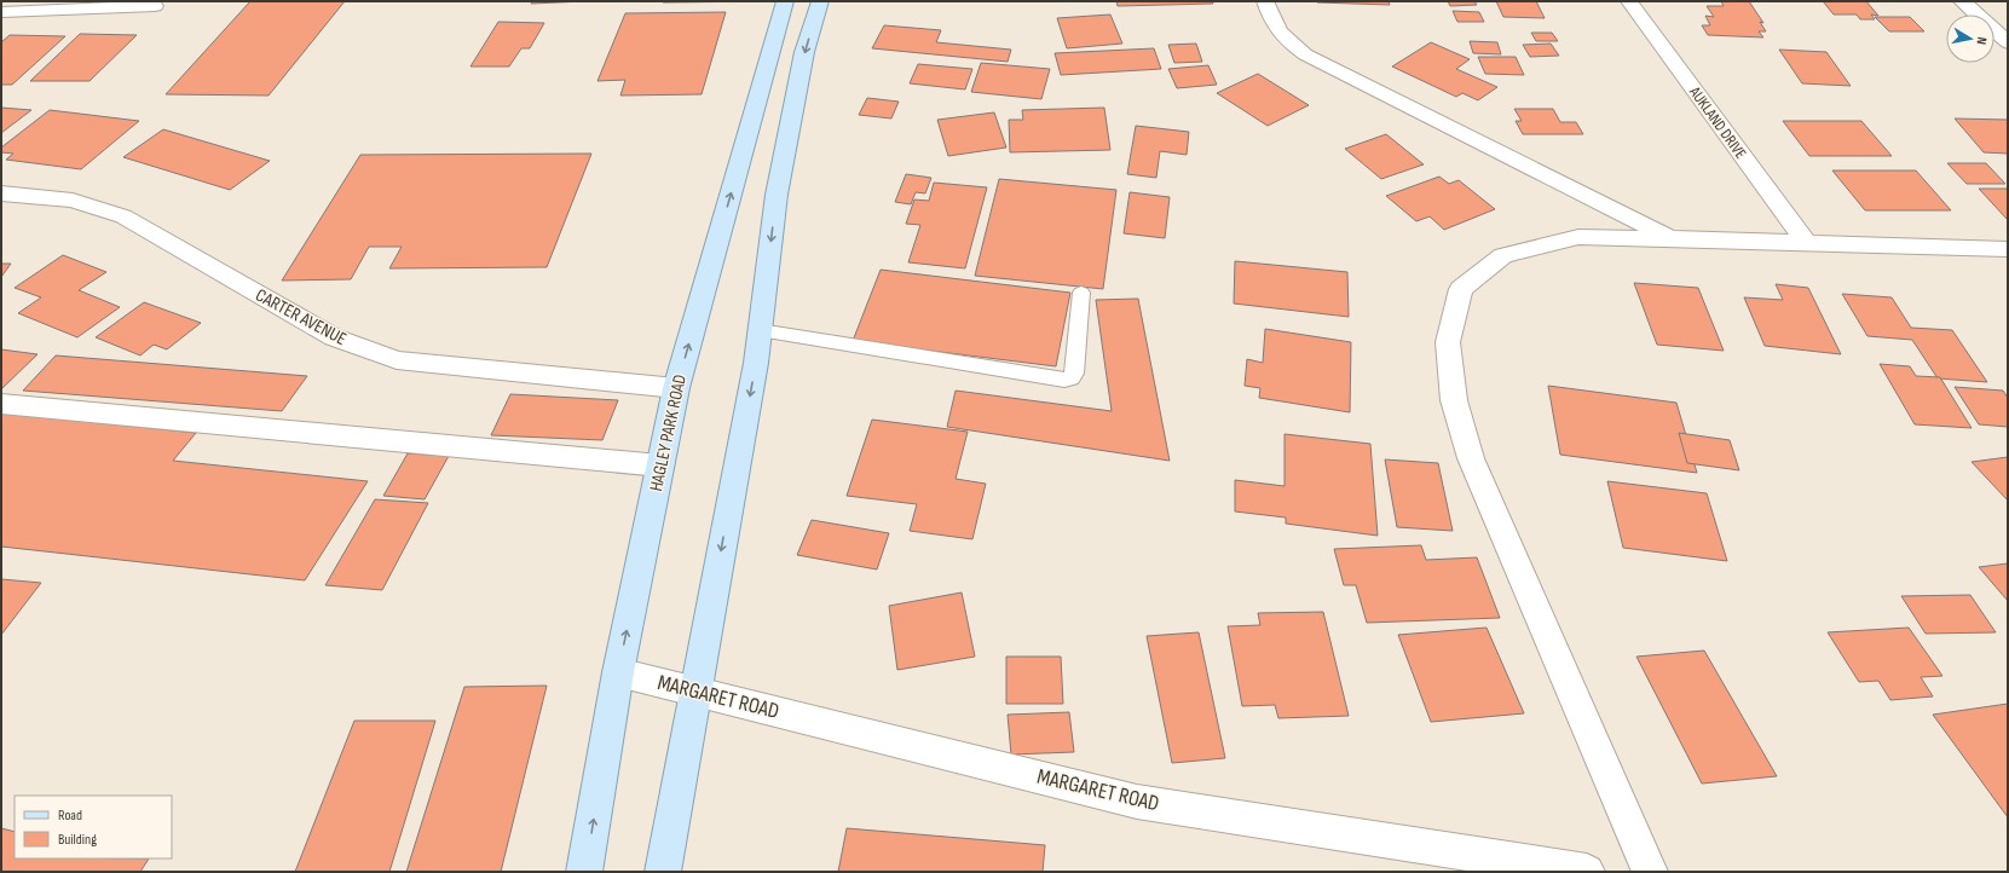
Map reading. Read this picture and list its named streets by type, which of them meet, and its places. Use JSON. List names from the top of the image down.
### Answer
{
  "streets": {
    "main road": ["HAGLEY PARK ROAD"],
    "street": ["AUKLAND DRIVE", "CARTER AVENUE", "MARGARET ROAD"]
  },
  "crossings": [
    ["CARTER AVENUE", "HAGLEY PARK ROAD"],
    ["HAGLEY PARK ROAD", "MARGARET ROAD"]
  ],
  "legend": ["Road", "Building"],
  "north": "right"
}
